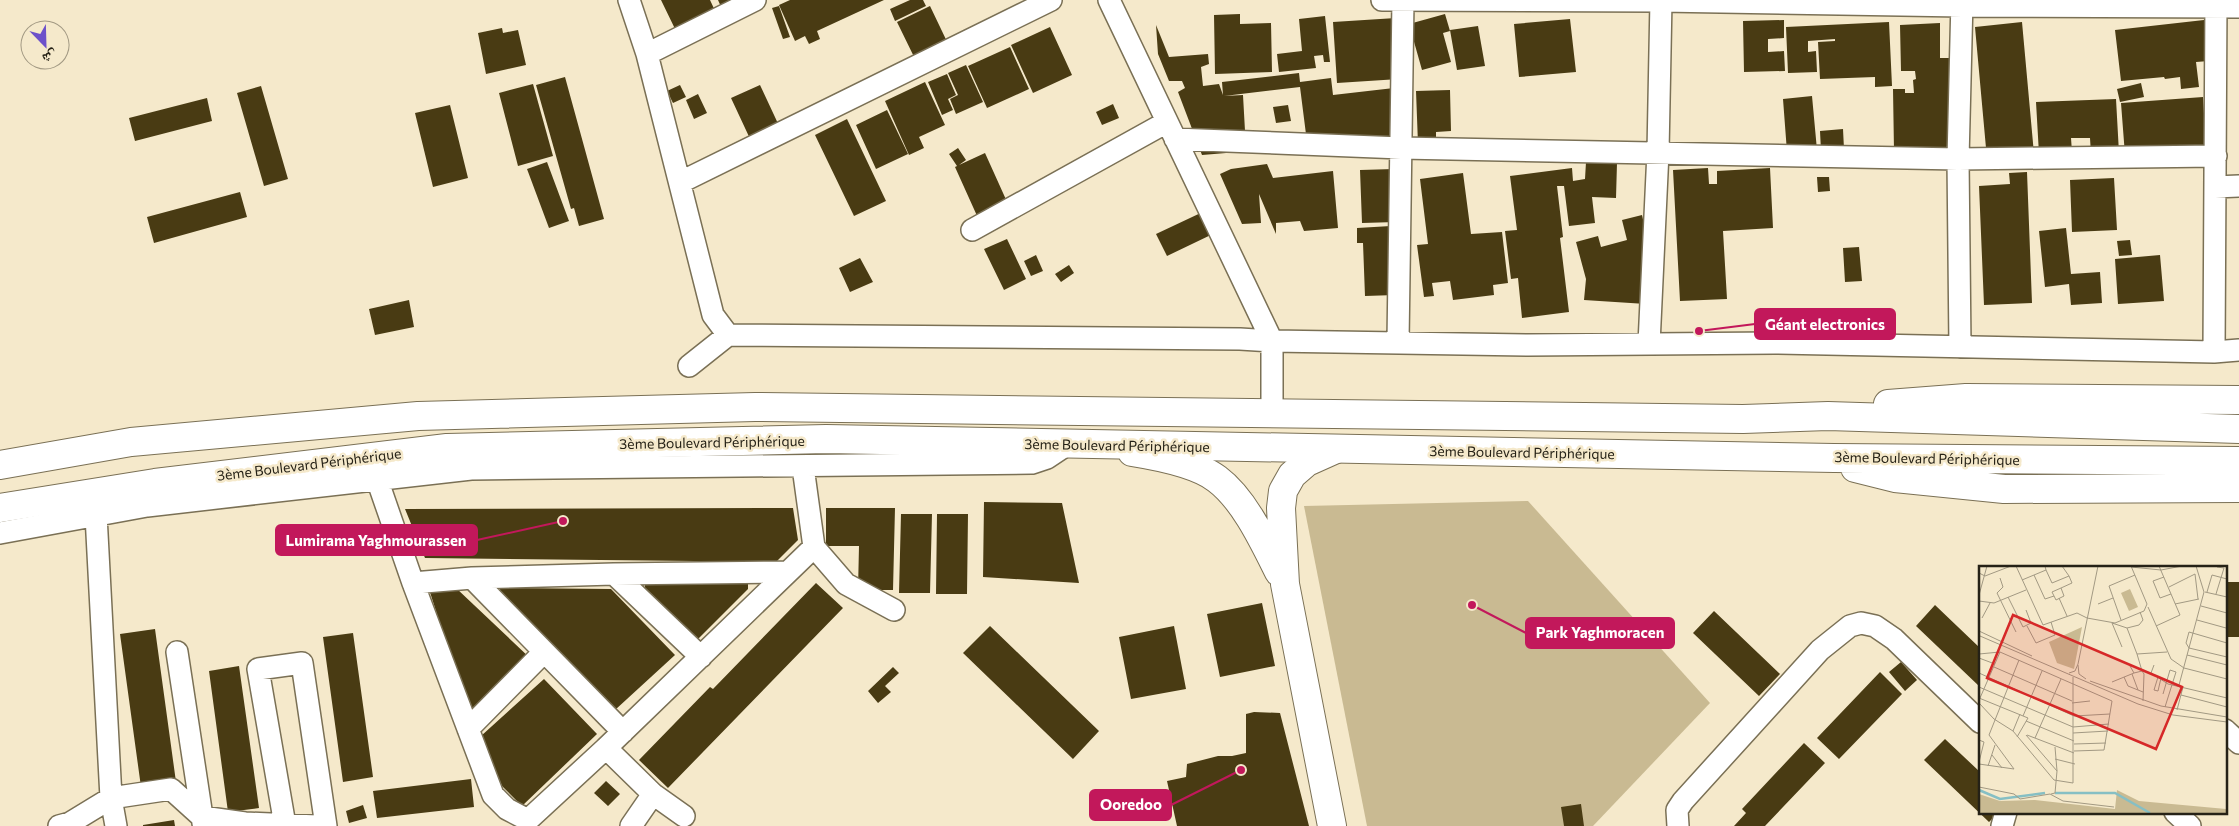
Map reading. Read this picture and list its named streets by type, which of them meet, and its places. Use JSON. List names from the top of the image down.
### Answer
{
  "streets": {
    "main road": ["3ème Boulevard Périphérique"]
  },
  "places": [
    "Géant electronics",
    "Lumirama Yaghmourassen",
    "Park Yaghmoracen",
    "Ooredoo"
  ],
  "north": "bottom right"
}
